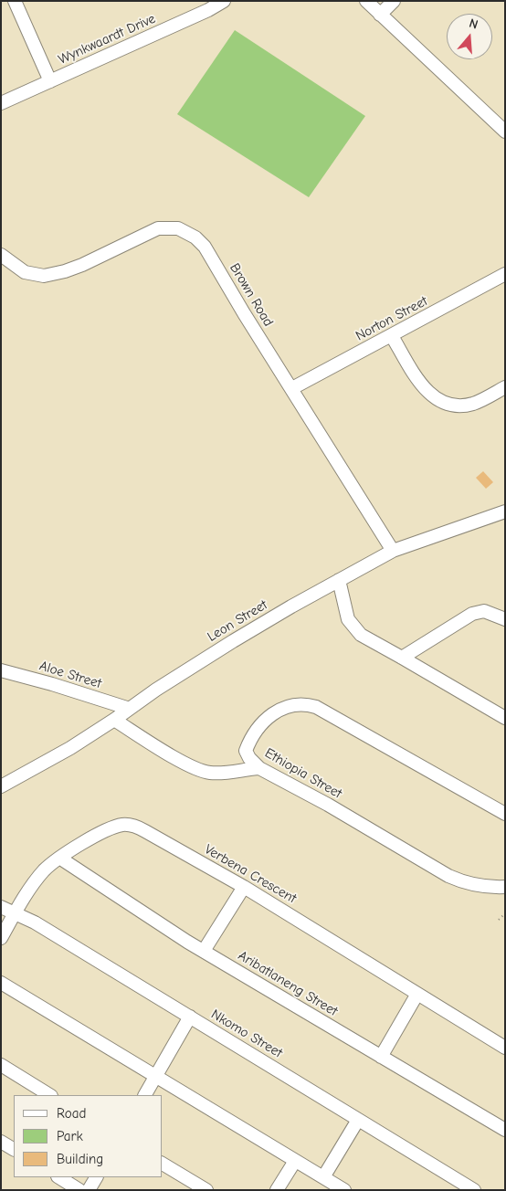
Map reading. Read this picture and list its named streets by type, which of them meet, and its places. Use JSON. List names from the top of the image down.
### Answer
{
  "streets": {
    "street": [
      "Wynkwaardt Drive",
      "Brown Road",
      "Norton Street",
      "Leon Street",
      "Aloe Street",
      "Ethiopia Street",
      "Verbena Crescent",
      "Aribatlaneng Street",
      "Nkomo Street"
    ]
  },
  "crossings": [
    ["Brown Road", "Norton Street"],
    ["Brown Road", "Leon Street"],
    ["Leon Street", "Aloe Street"],
    ["Verbena Crescent", "Aribatlaneng Street"],
    ["Verbena Crescent", "Nkomo Street"]
  ],
  "legend": ["Road", "Park", "Building"],
  "north": "top"
}
